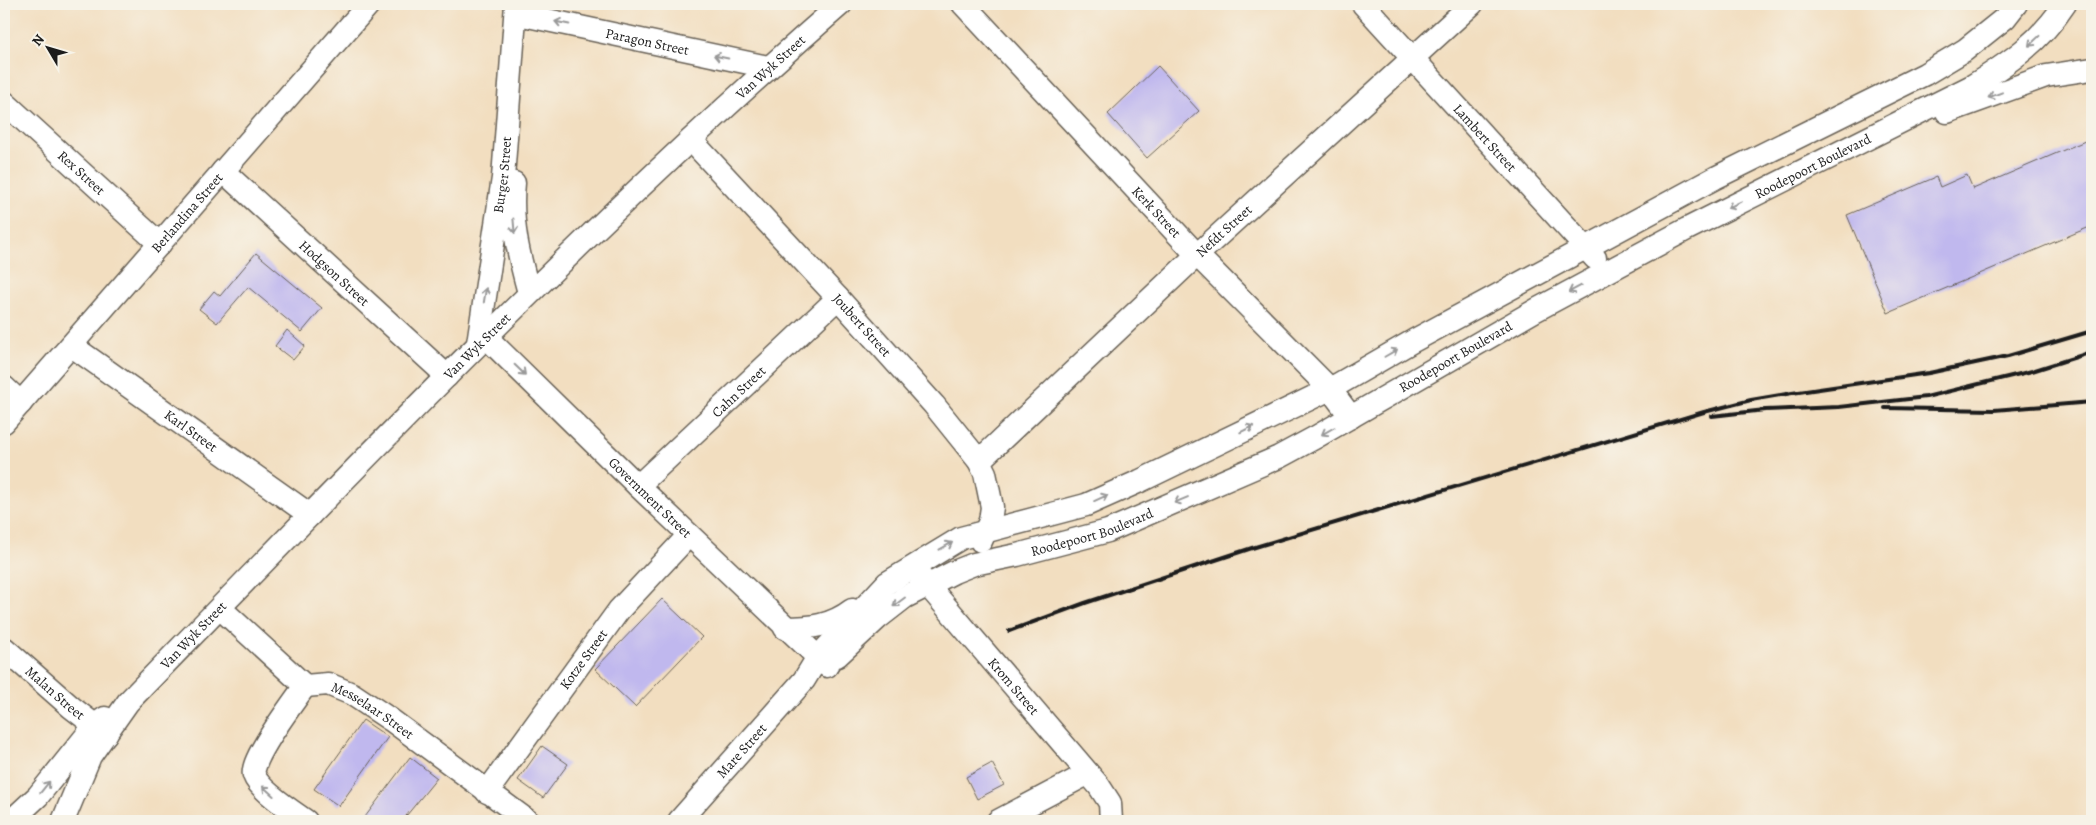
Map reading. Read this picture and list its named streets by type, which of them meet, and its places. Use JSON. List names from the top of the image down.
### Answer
{
  "streets": {
    "street": [
      "Paragon Street",
      "Van Wyk Street",
      "Lambert Street",
      "Roodepoort Boulevard",
      "Rex Street",
      "Burger Street",
      "Kerk Street",
      "Berlandina Street",
      "Nefdt Street",
      "Hodgson Street",
      "Joubert Street",
      "Cahn Street",
      "Karl Street",
      "Government Street",
      "Kotze Street",
      "Krom Street",
      "Malan Street",
      "Messelaar Street",
      "Mare Street"
    ]
  },
  "crossings": [
    ["Paragon Street", "Van Wyk Street"],
    ["Paragon Street", "Burger Street"],
    ["Van Wyk Street", "Burger Street"],
    ["Van Wyk Street", "Hodgson Street"],
    ["Van Wyk Street", "Joubert Street"],
    ["Van Wyk Street", "Karl Street"],
    ["Van Wyk Street", "Government Street"],
    ["Van Wyk Street", "Malan Street"],
    ["Lambert Street", "Roodepoort Boulevard"],
    ["Lambert Street", "Nefdt Street"],
    ["Roodepoort Boulevard", "Kerk Street"],
    ["Roodepoort Boulevard", "Joubert Street"],
    ["Roodepoort Boulevard", "Government Street"],
    ["Roodepoort Boulevard", "Krom Street"],
    ["Roodepoort Boulevard", "Mare Street"],
    ["Rex Street", "Berlandina Street"],
    ["Burger Street", "Government Street"],
    ["Kerk Street", "Nefdt Street"],
    ["Berlandina Street", "Hodgson Street"],
    ["Berlandina Street", "Karl Street"],
    ["Nefdt Street", "Joubert Street"],
    ["Joubert Street", "Cahn Street"],
    ["Cahn Street", "Government Street"],
    ["Government Street", "Kotze Street"],
    ["Government Street", "Mare Street"],
    ["Kotze Street", "Messelaar Street"]
  ],
  "one_way": ["Paragon Street", "Government Street"],
  "north": "top left"
}
